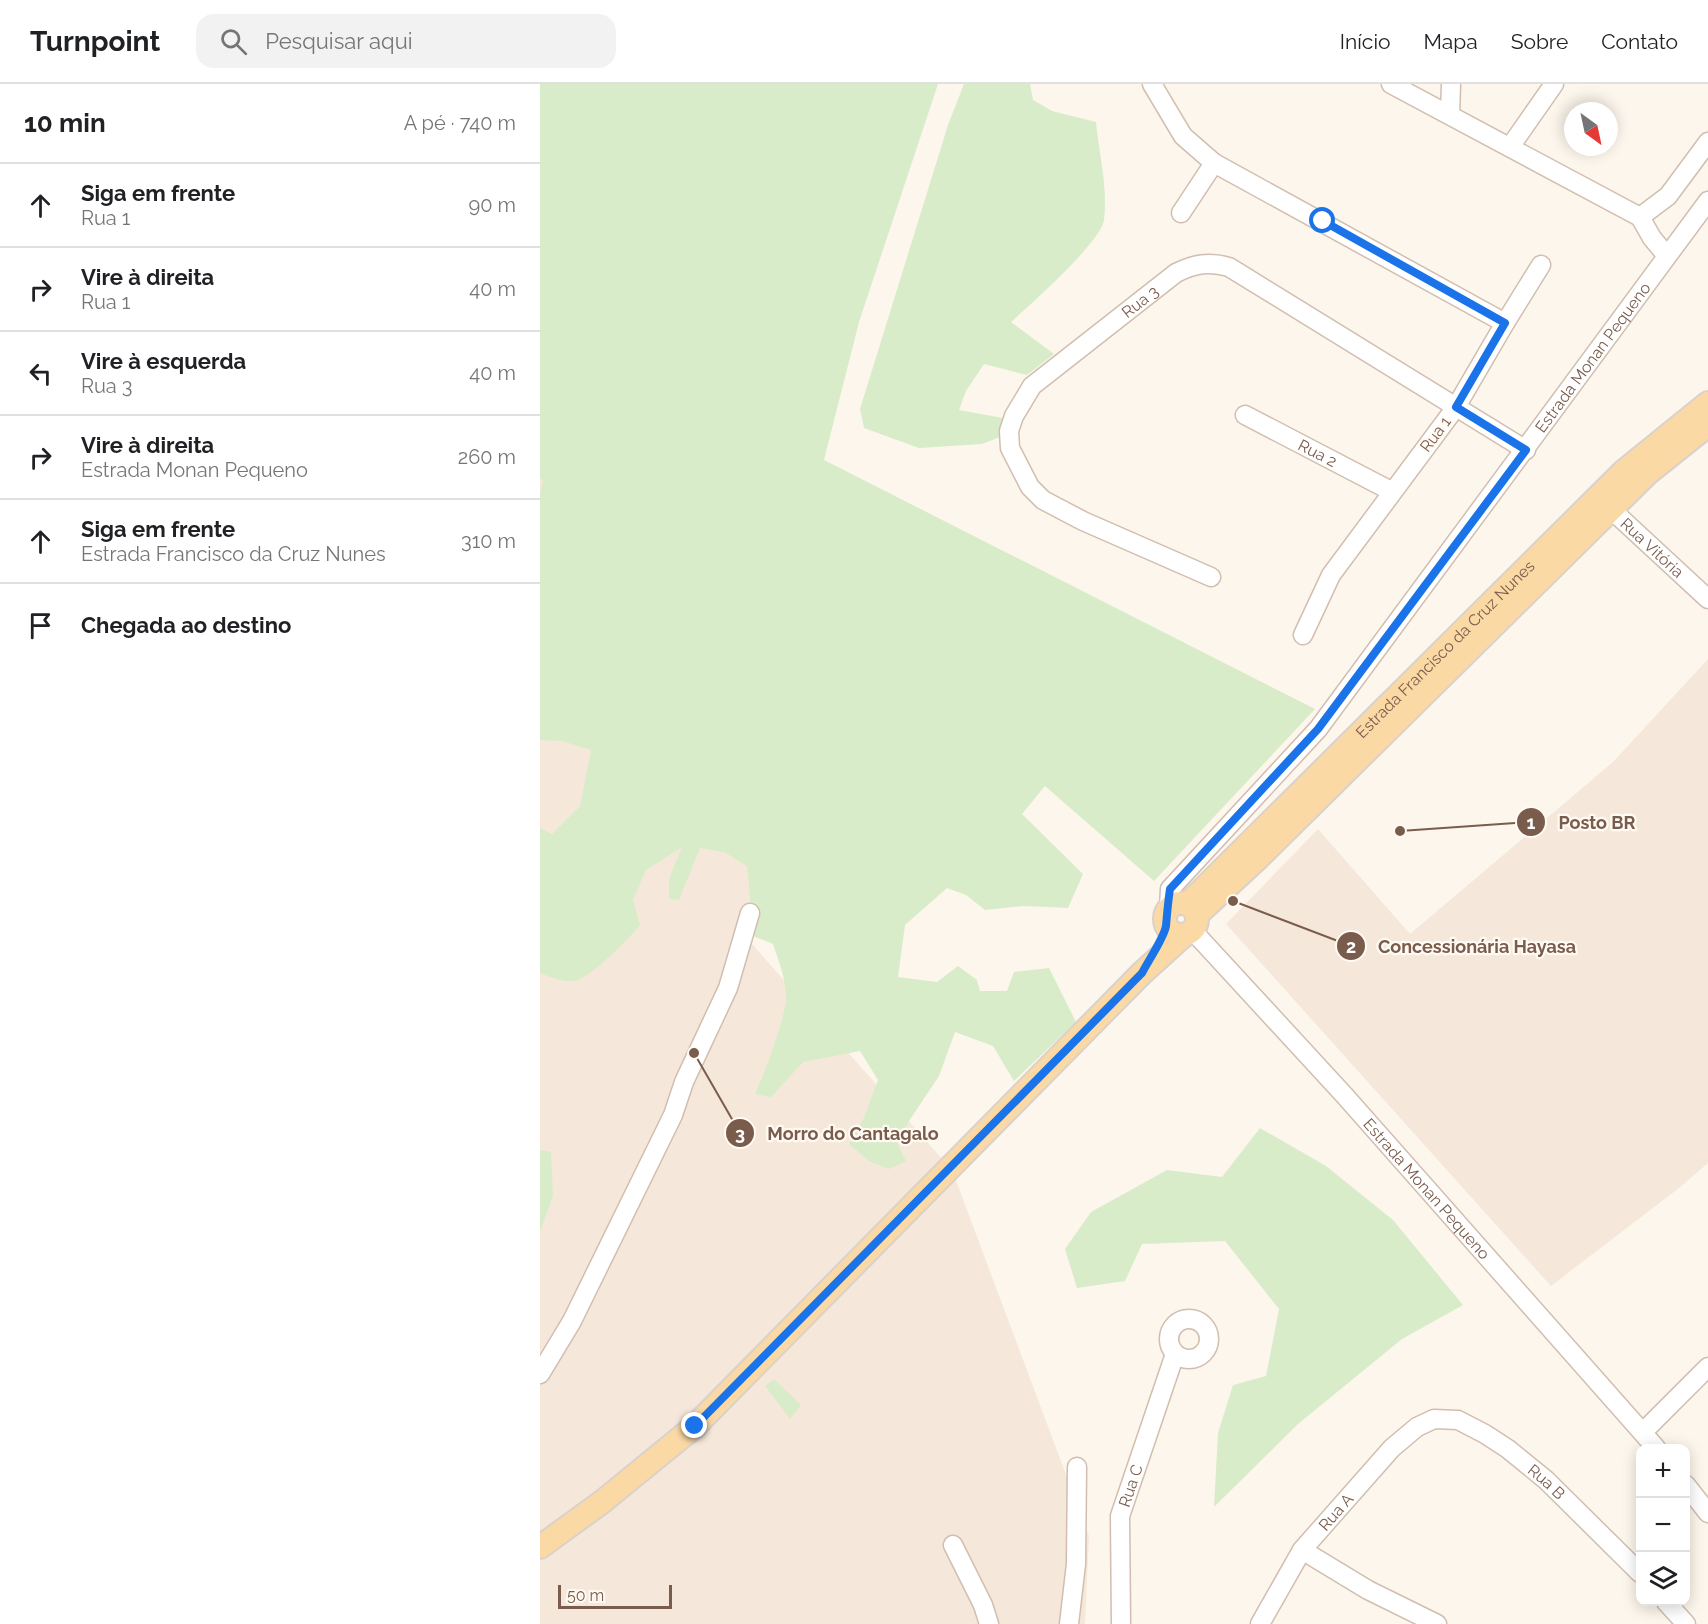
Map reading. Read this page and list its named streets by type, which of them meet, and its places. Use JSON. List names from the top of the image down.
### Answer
{
  "streets": {
    "main road": ["Estrada Francisco da Cruz Nunes"],
    "street": [
      "Rua 3",
      "Estrada Monan Pequeno",
      "Rua 1",
      "Rua 2",
      "Rua Vitória",
      "Rua B",
      "Rua C",
      "Rua A"
    ]
  },
  "crossings": [
    ["Rua 3", "Estrada Monan Pequeno"],
    ["Rua 3", "Rua 1"],
    ["Estrada Monan Pequeno", "Estrada Francisco da Cruz Nunes"],
    ["Rua 1", "Rua 2"],
    ["Rua Vitória", "Estrada Francisco da Cruz Nunes"],
    ["Rua B", "Rua A"]
  ],
  "places": ["Posto BR", "Concessionária Hayasa", "Morro do Cantagalo"],
  "scale_bar": "50 m",
  "north": "bottom right",
  "page": {
    "header": "Turnpoint",
    "search": "Pesquisar aqui",
    "nav": [
      "Início",
      "Mapa",
      "Sobre",
      "Contato"
    ],
    "heading": ["10 min", "A pé · 740 m"],
    "list": [
      ["Siga em frente", "Rua 1", "90 m"],
      ["Vire à direita", "Rua 1", "40 m"],
      ["Vire à esquerda", "Rua 3", "40 m"],
      ["Vire à direita", "Estrada Monan Pequeno", "260 m"],
      ["Siga em frente", "Estrada Francisco da Cruz Nunes", "310 m"],
      "Chegada ao destino"
    ],
    "map_buttons": ["+", "−"],
    "scale": "50 m"
  }
}
